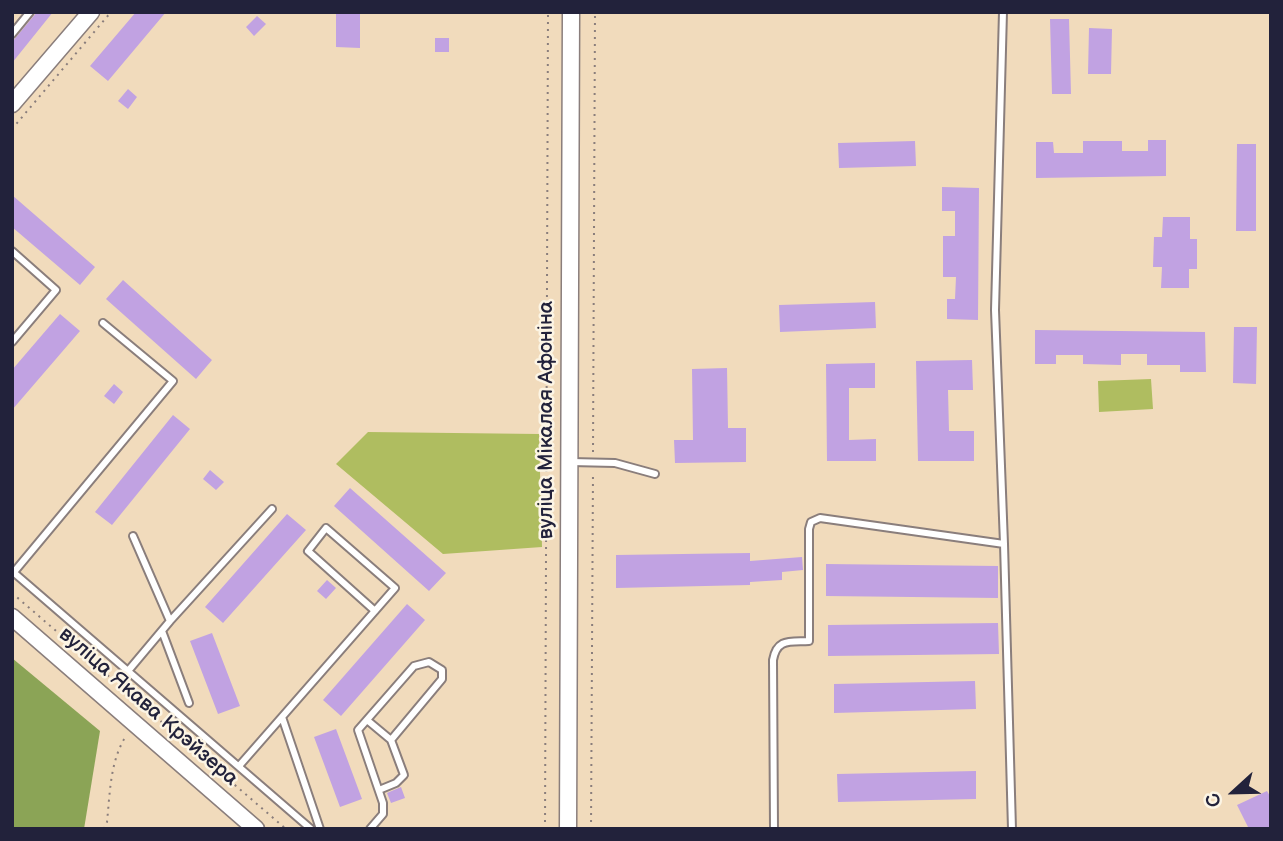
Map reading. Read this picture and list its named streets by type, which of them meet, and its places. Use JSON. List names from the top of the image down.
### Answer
{
  "streets": {
    "street": ["вуліца Мікалая Афоніна", "вуліца Якава Крэйзера"]
  },
  "north": "left"
}
